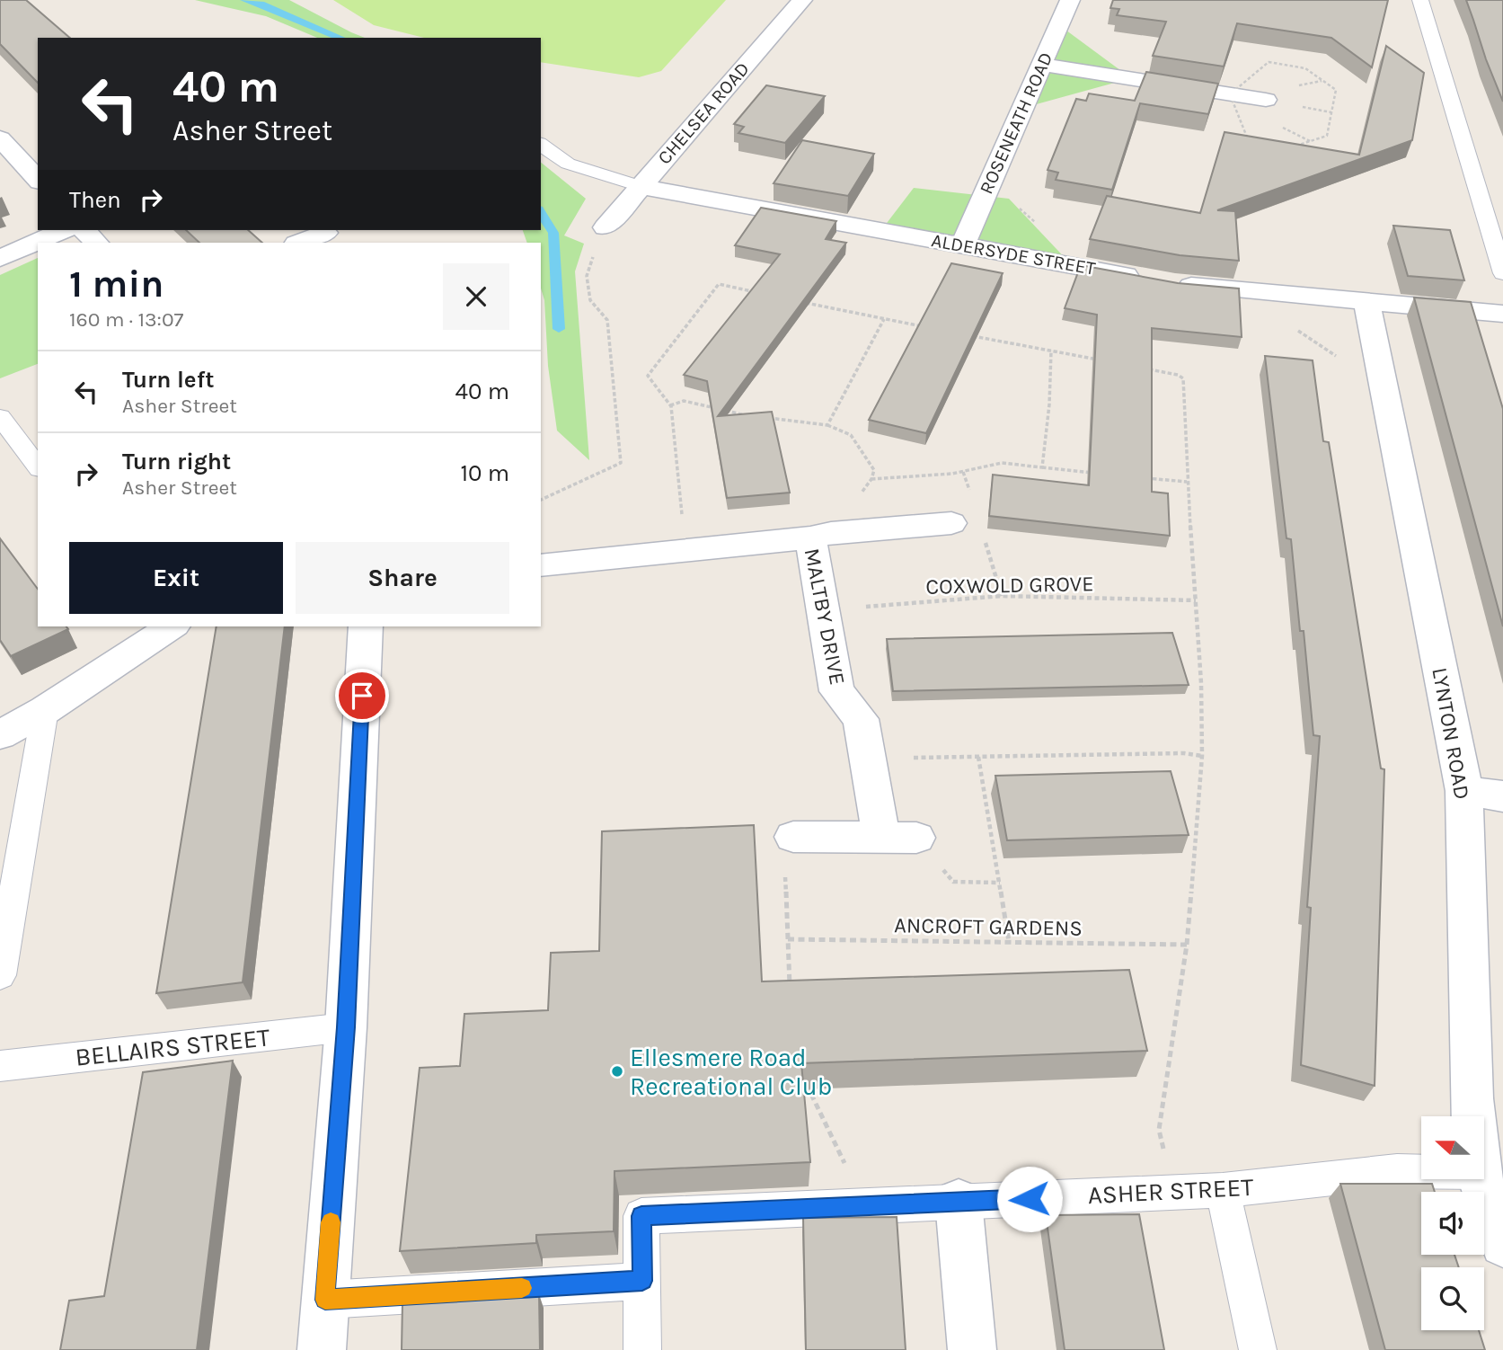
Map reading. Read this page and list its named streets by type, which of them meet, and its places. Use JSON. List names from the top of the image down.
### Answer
{
  "streets": {
    "street": [
      "CHELSEA ROAD",
      "ROSENEATH ROAD",
      "ALDERSYDE STREET",
      "MALTBY DRIVE",
      "LYNTON ROAD"
    ],
    "lane": ["BELLAIRS STREET", "ASHER STREET"],
    "path": ["COXWOLD GROVE", "ANCROFT GARDENS"]
  },
  "crossings": [
    ["CHELSEA ROAD", "ALDERSYDE STREET"],
    ["ROSENEATH ROAD", "ALDERSYDE STREET"],
    ["ALDERSYDE STREET", "LYNTON ROAD"],
    ["COXWOLD GROVE", "MALTBY DRIVE"]
  ],
  "places": ["Ellesmere Road Recreational Club"],
  "north": "left",
  "page": {
    "turn": ["40 m", "Asher Street"],
    "then": "Then",
    "heading": ["1 min", "160 m · 13:07"],
    "list": [
      {
        "name": "Turn left",
        "note": "Asher Street",
        "value": "40 m"
      },
      {
        "name": "Turn right",
        "note": "Asher Street",
        "value": "10 m"
      }
    ],
    "buttons": ["Exit", "Share"]
  }
}
